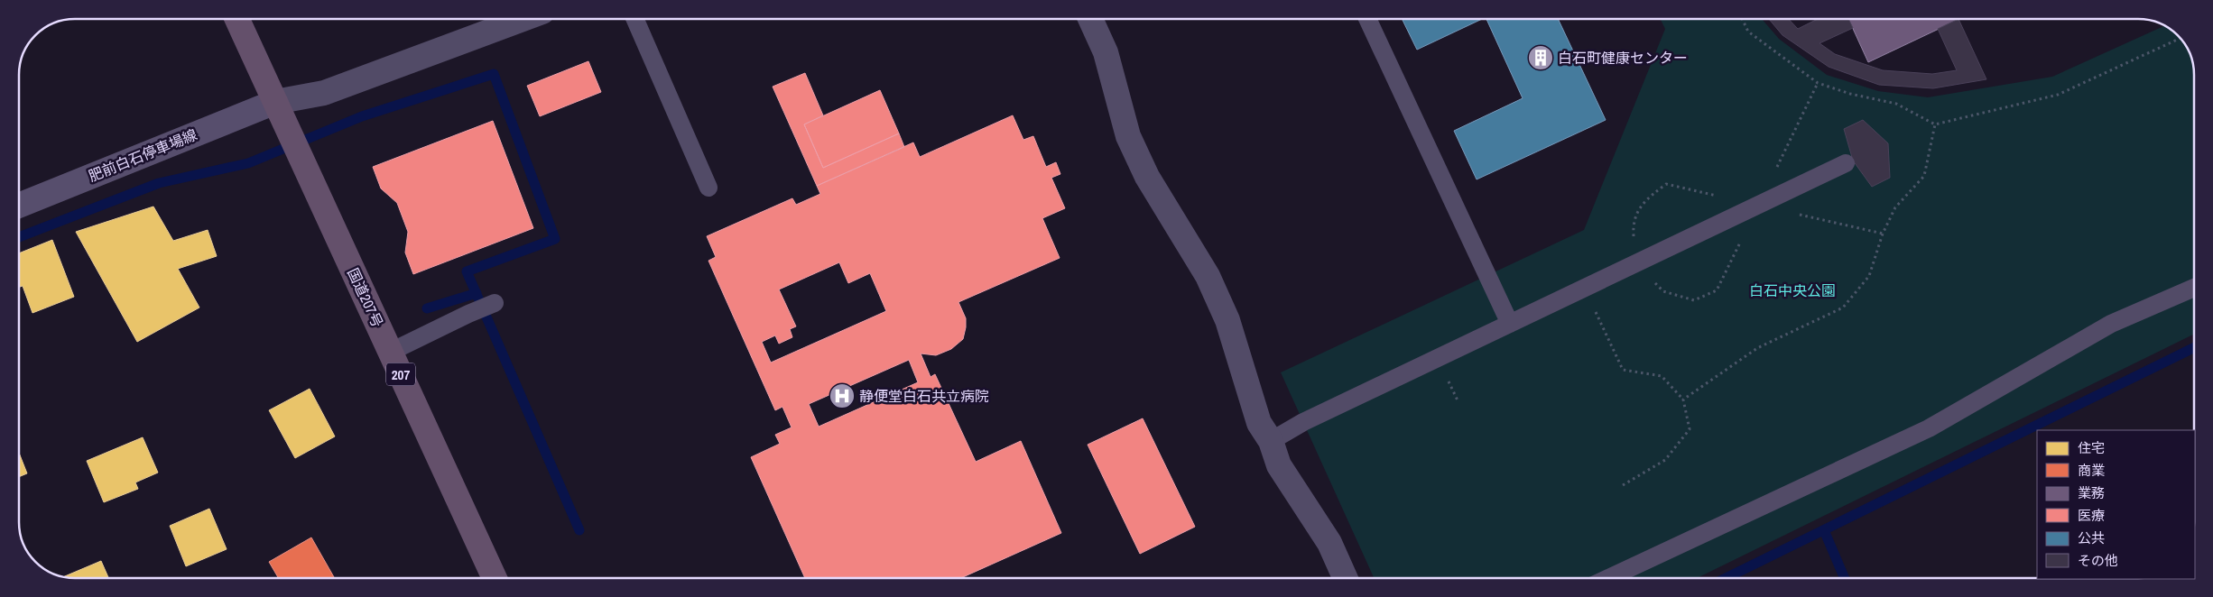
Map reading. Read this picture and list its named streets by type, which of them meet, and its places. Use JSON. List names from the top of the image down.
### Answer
{
  "streets": {
    "highway": ["国道207号", "207"],
    "main road": ["肥前白石停車場線"]
  },
  "crossings": [
    ["肥前白石停車場線", "国道207号"]
  ],
  "parks": ["白石中央公園"],
  "places": {
    "building": ["白石町健康センター"],
    "hospital": ["静便堂白石共立病院"]
  },
  "legend": [
    "住宅",
    "商業",
    "業務",
    "医療",
    "公共",
    "その他"
  ]
}
